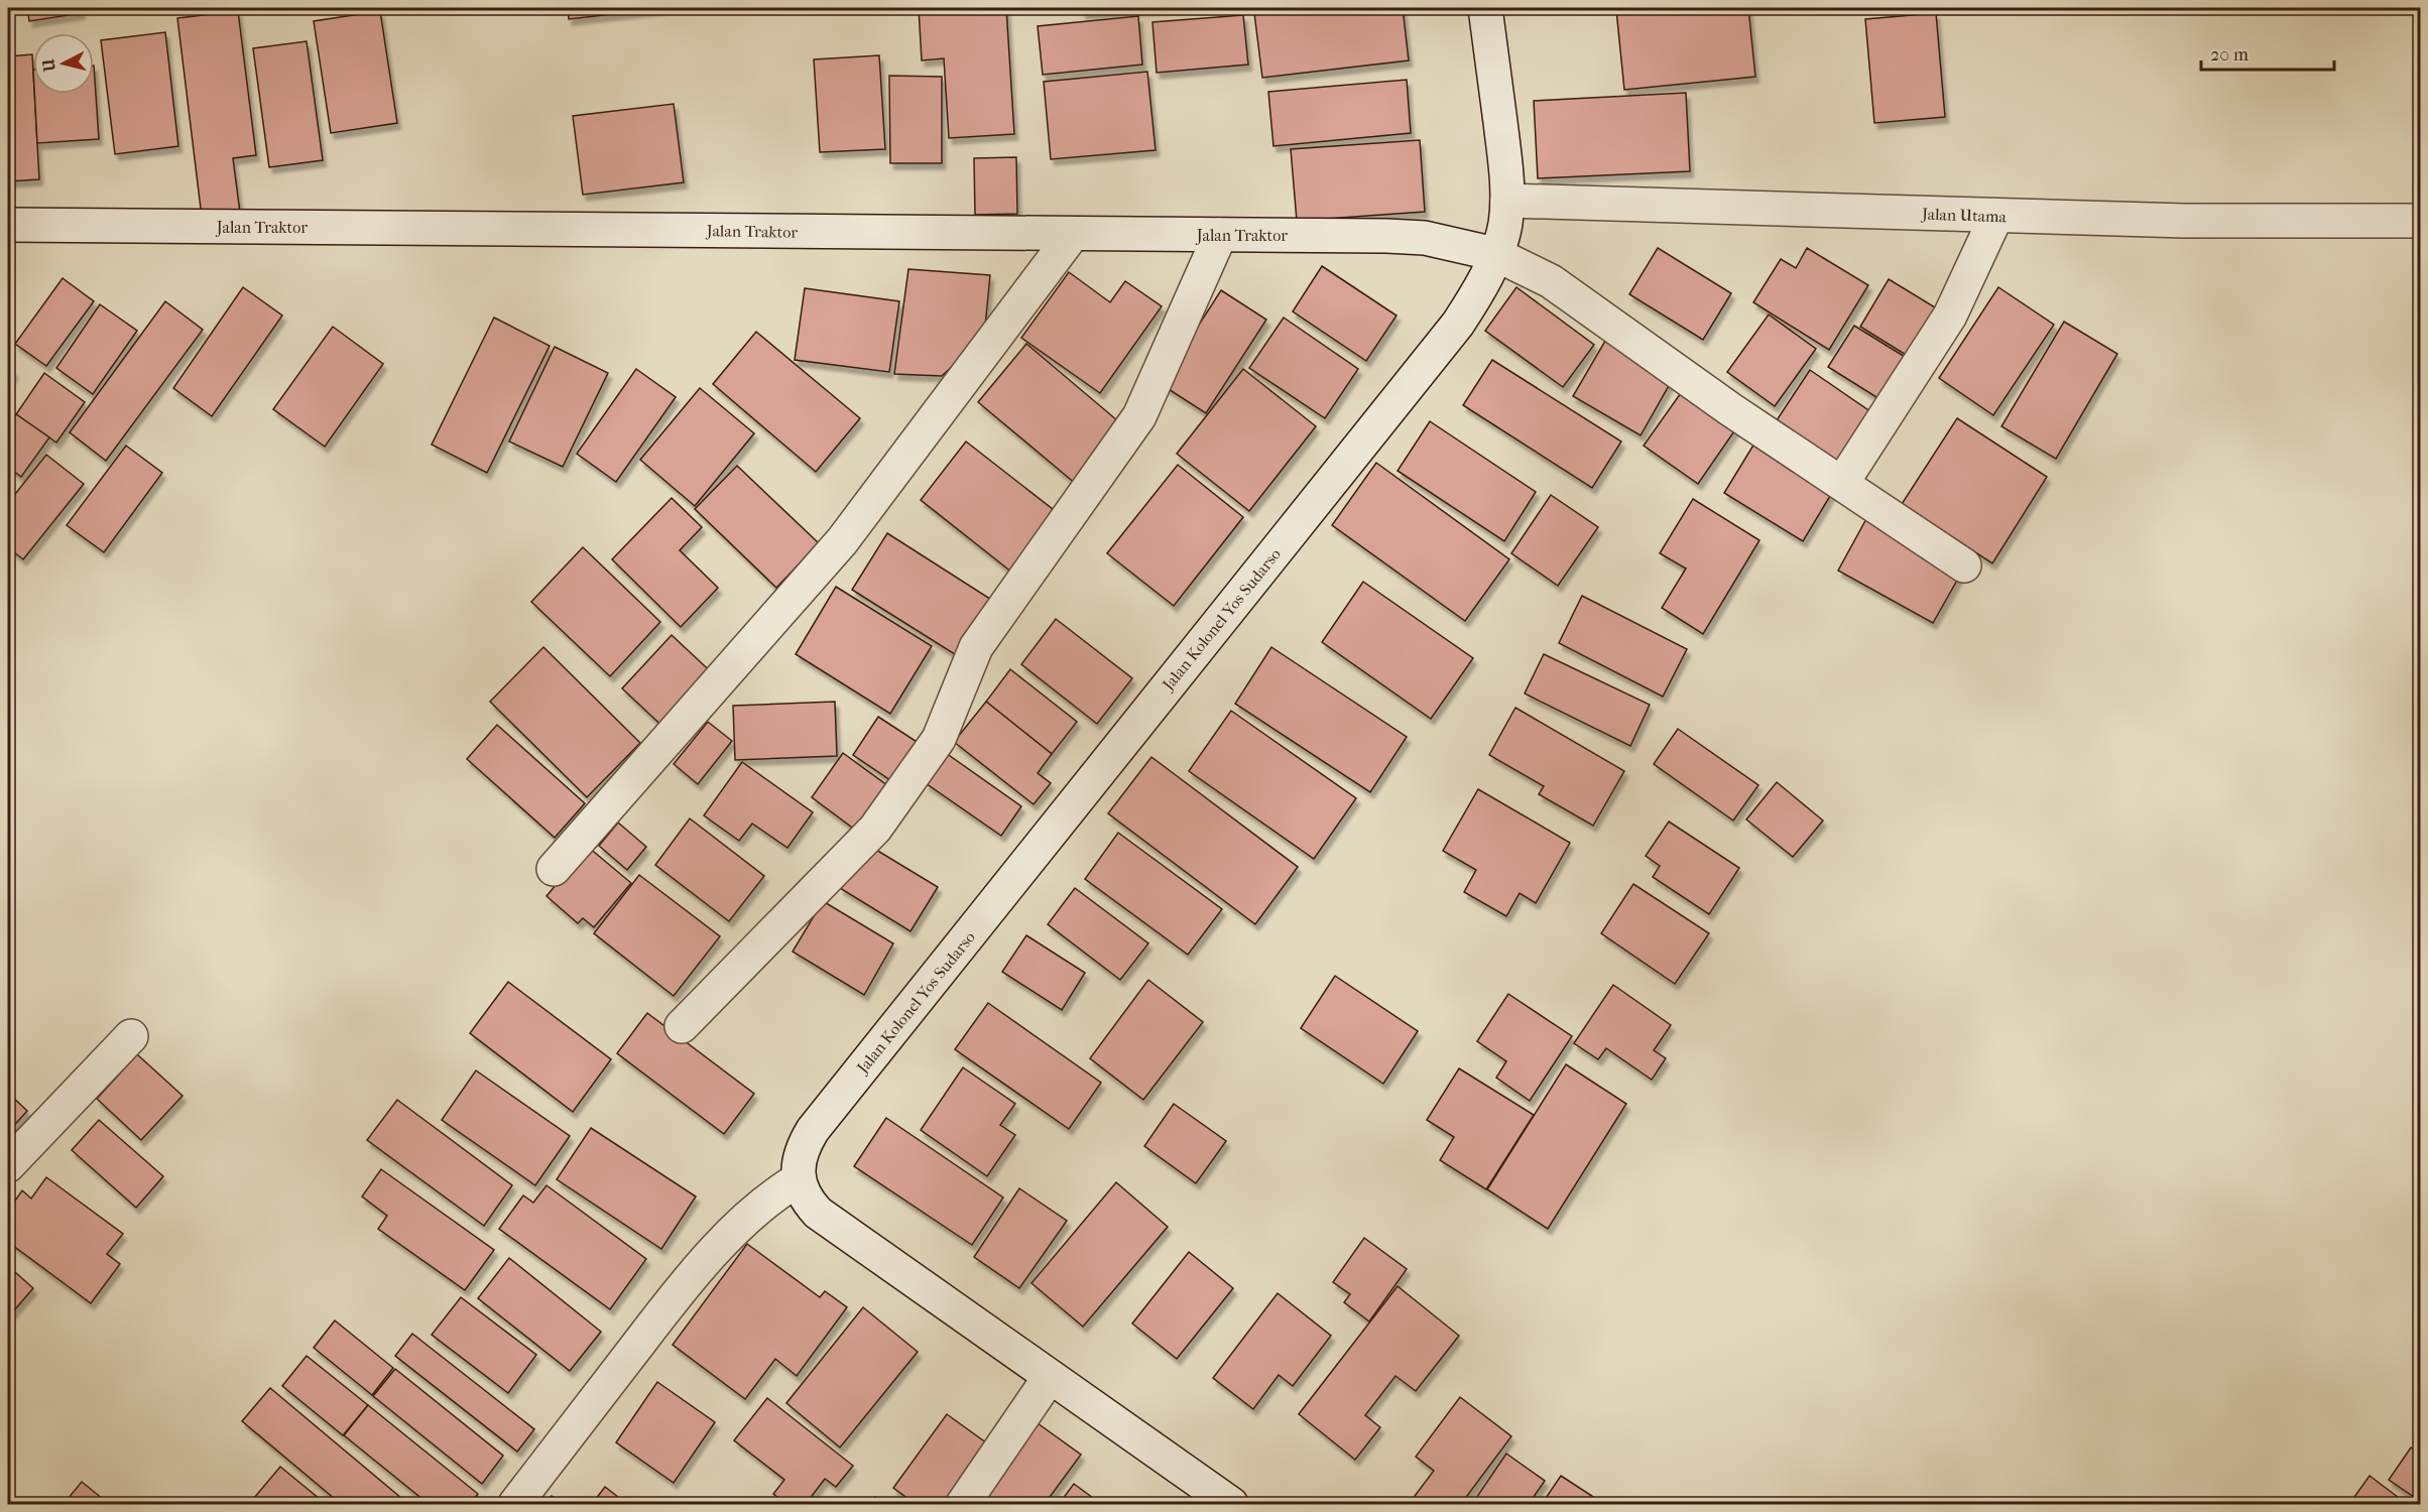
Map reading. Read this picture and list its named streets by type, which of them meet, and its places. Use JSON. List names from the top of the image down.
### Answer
{
  "streets": {
    "street": ["Jalan Utama", "Jalan Traktor", "Jalan Kolonel Yos Sudarso"]
  },
  "crossings": [
    ["Jalan Utama", "Jalan Kolonel Yos Sudarso"],
    ["Jalan Traktor", "Jalan Kolonel Yos Sudarso"]
  ],
  "scale_bar": "20 m",
  "north": "left"
}
